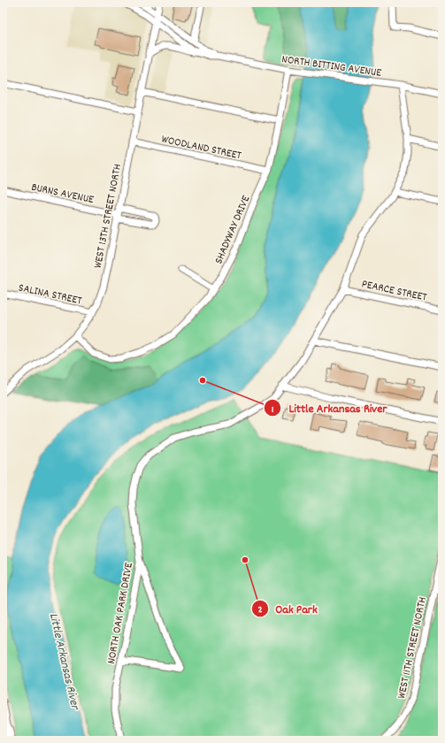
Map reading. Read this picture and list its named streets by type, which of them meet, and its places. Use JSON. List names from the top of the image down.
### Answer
{
  "streets": {
    "street": [
      "NORTH BITTING AVENUE",
      "WOODLAND STREET",
      "BURNS AVENUE",
      "WEST 13TH STREET NORTH",
      "SHADYWAY DRIVE",
      "PEARCE STREET",
      "SALINA STREET",
      "NORTH OAK PARK DRIVE",
      "WEST 11TH STREET NORTH"
    ]
  },
  "crossings": [
    ["NORTH BITTING AVENUE", "WEST 13TH STREET NORTH"],
    ["NORTH BITTING AVENUE", "SHADYWAY DRIVE"],
    ["NORTH BITTING AVENUE", "NORTH OAK PARK DRIVE"],
    ["WOODLAND STREET", "WEST 13TH STREET NORTH"],
    ["WOODLAND STREET", "SHADYWAY DRIVE"],
    ["BURNS AVENUE", "WEST 13TH STREET NORTH"],
    ["WEST 13TH STREET NORTH", "SHADYWAY DRIVE"],
    ["WEST 13TH STREET NORTH", "SALINA STREET"],
    ["PEARCE STREET", "NORTH OAK PARK DRIVE"]
  ],
  "water": ["Little Arkansas River"],
  "places": ["Little Arkansas River", "Oak Park"]
}
